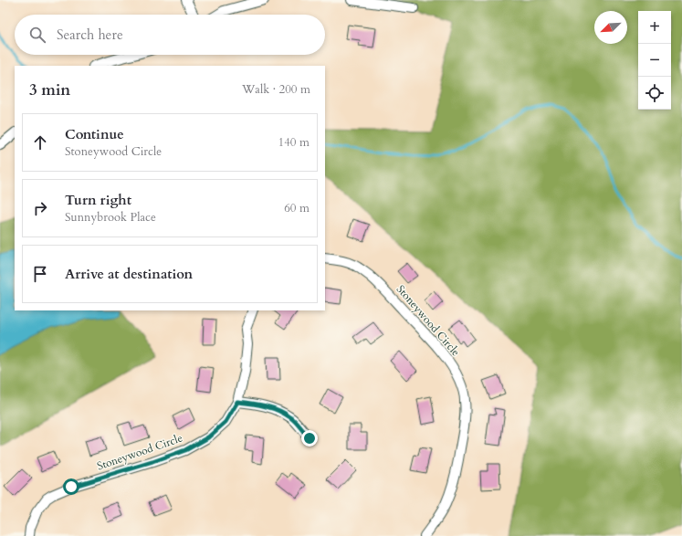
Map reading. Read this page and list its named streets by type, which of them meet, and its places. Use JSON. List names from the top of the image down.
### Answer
{
  "streets": {
    "street": ["Stoneywood Circle"]
  },
  "north": "bottom left",
  "page": {
    "map_buttons": ["+", "−"],
    "search": "Search here",
    "heading": ["3 min", "Walk · 200 m"],
    "list": [
      ["Continue", "Stoneywood Circle", "140 m"],
      ["Turn right", "Sunnybrook Place", "60 m"],
      "Arrive at destination"
    ]
  }
}
